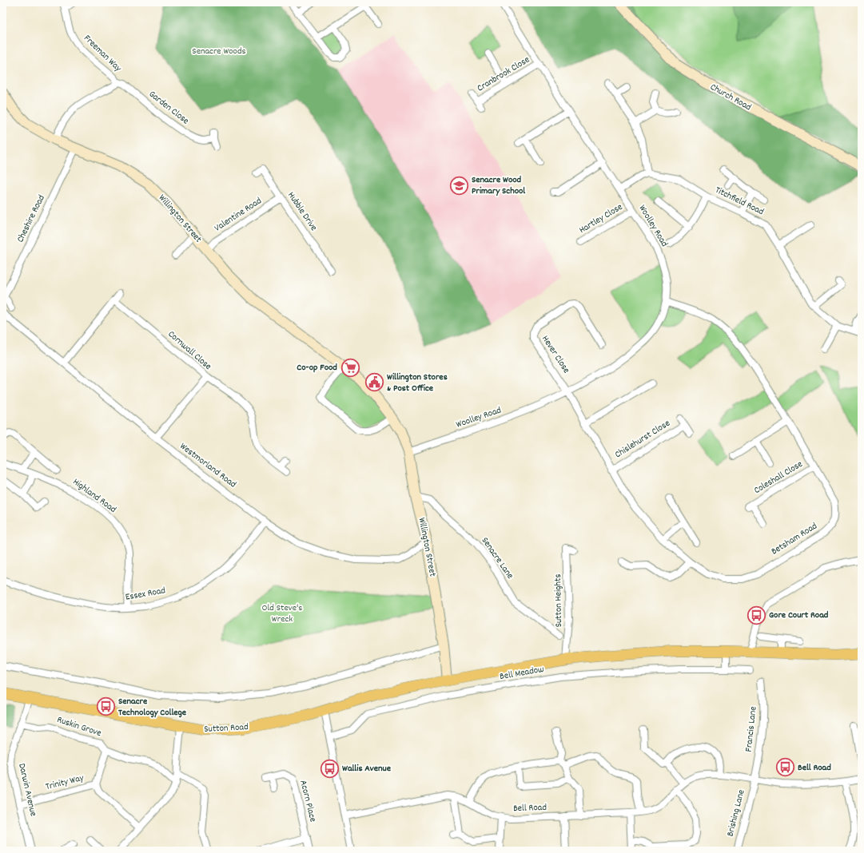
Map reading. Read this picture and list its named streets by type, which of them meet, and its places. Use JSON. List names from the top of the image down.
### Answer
{
  "streets": {
    "main road": ["Sutton Road"],
    "street": [
      "Freeman Way",
      "Cranbrook Close",
      "Church Road",
      "Garden Close",
      "Titchfield Road",
      "Hubble Drive",
      "Valentine Road",
      "Cheshire Road",
      "Willington Street",
      "Hartley Close",
      "Woolley Road",
      "Cornwall Close",
      "Hever Close",
      "Chislehurst Close",
      "Westmorland Road",
      "Coleshall Close",
      "Highland Road",
      "Betsham Road",
      "Senacre Lane",
      "Essex Road",
      "Sutton Heights",
      "Bell Meadow",
      "Ruskin Grove",
      "Francis Lane",
      "Trinity Way",
      "Darwin Avenue",
      "Acorn Place",
      "Bell Road",
      "Brishing Lane"
    ]
  },
  "crossings": [
    ["Freeman Way", "Garden Close"],
    ["Cranbrook Close", "Woolley Road"],
    ["Hubble Drive", "Valentine Road"],
    ["Valentine Road", "Willington Street"],
    ["Cheshire Road", "Willington Street"],
    ["Willington Street", "Woolley Road"],
    ["Willington Street", "Westmorland Road"],
    ["Willington Street", "Senacre Lane"],
    ["Willington Street", "Sutton Road"],
    ["Hartley Close", "Woolley Road"],
    ["Woolley Road", "Hever Close"],
    ["Woolley Road", "Betsham Road"],
    ["Cornwall Close", "Westmorland Road"],
    ["Hever Close", "Betsham Road"],
    ["Chislehurst Close", "Betsham Road"],
    ["Westmorland Road", "Essex Road"],
    ["Coleshall Close", "Betsham Road"],
    ["Highland Road", "Essex Road"],
    ["Sutton Heights", "Sutton Road"],
    ["Ruskin Grove", "Trinity Way"],
    ["Ruskin Grove", "Darwin Avenue"],
    ["Sutton Road", "Darwin Avenue"],
    ["Francis Lane", "Bell Road"],
    ["Francis Lane", "Brishing Lane"],
    ["Trinity Way", "Darwin Avenue"],
    ["Bell Road", "Brishing Lane"]
  ],
  "parks": ["Senacre Woods", "Old Steve's Wreck"],
  "places": {
    "school or university": ["Senacre Wood Primary School"],
    "supermarket": ["Co-op Food"],
    "public building": ["Willington Stores & Post Office"],
    "bus stop": [
      "Gore Court Road",
      "Senacre Technology College",
      "Bell Road",
      "Wallis Avenue"
    ]
  }
}
